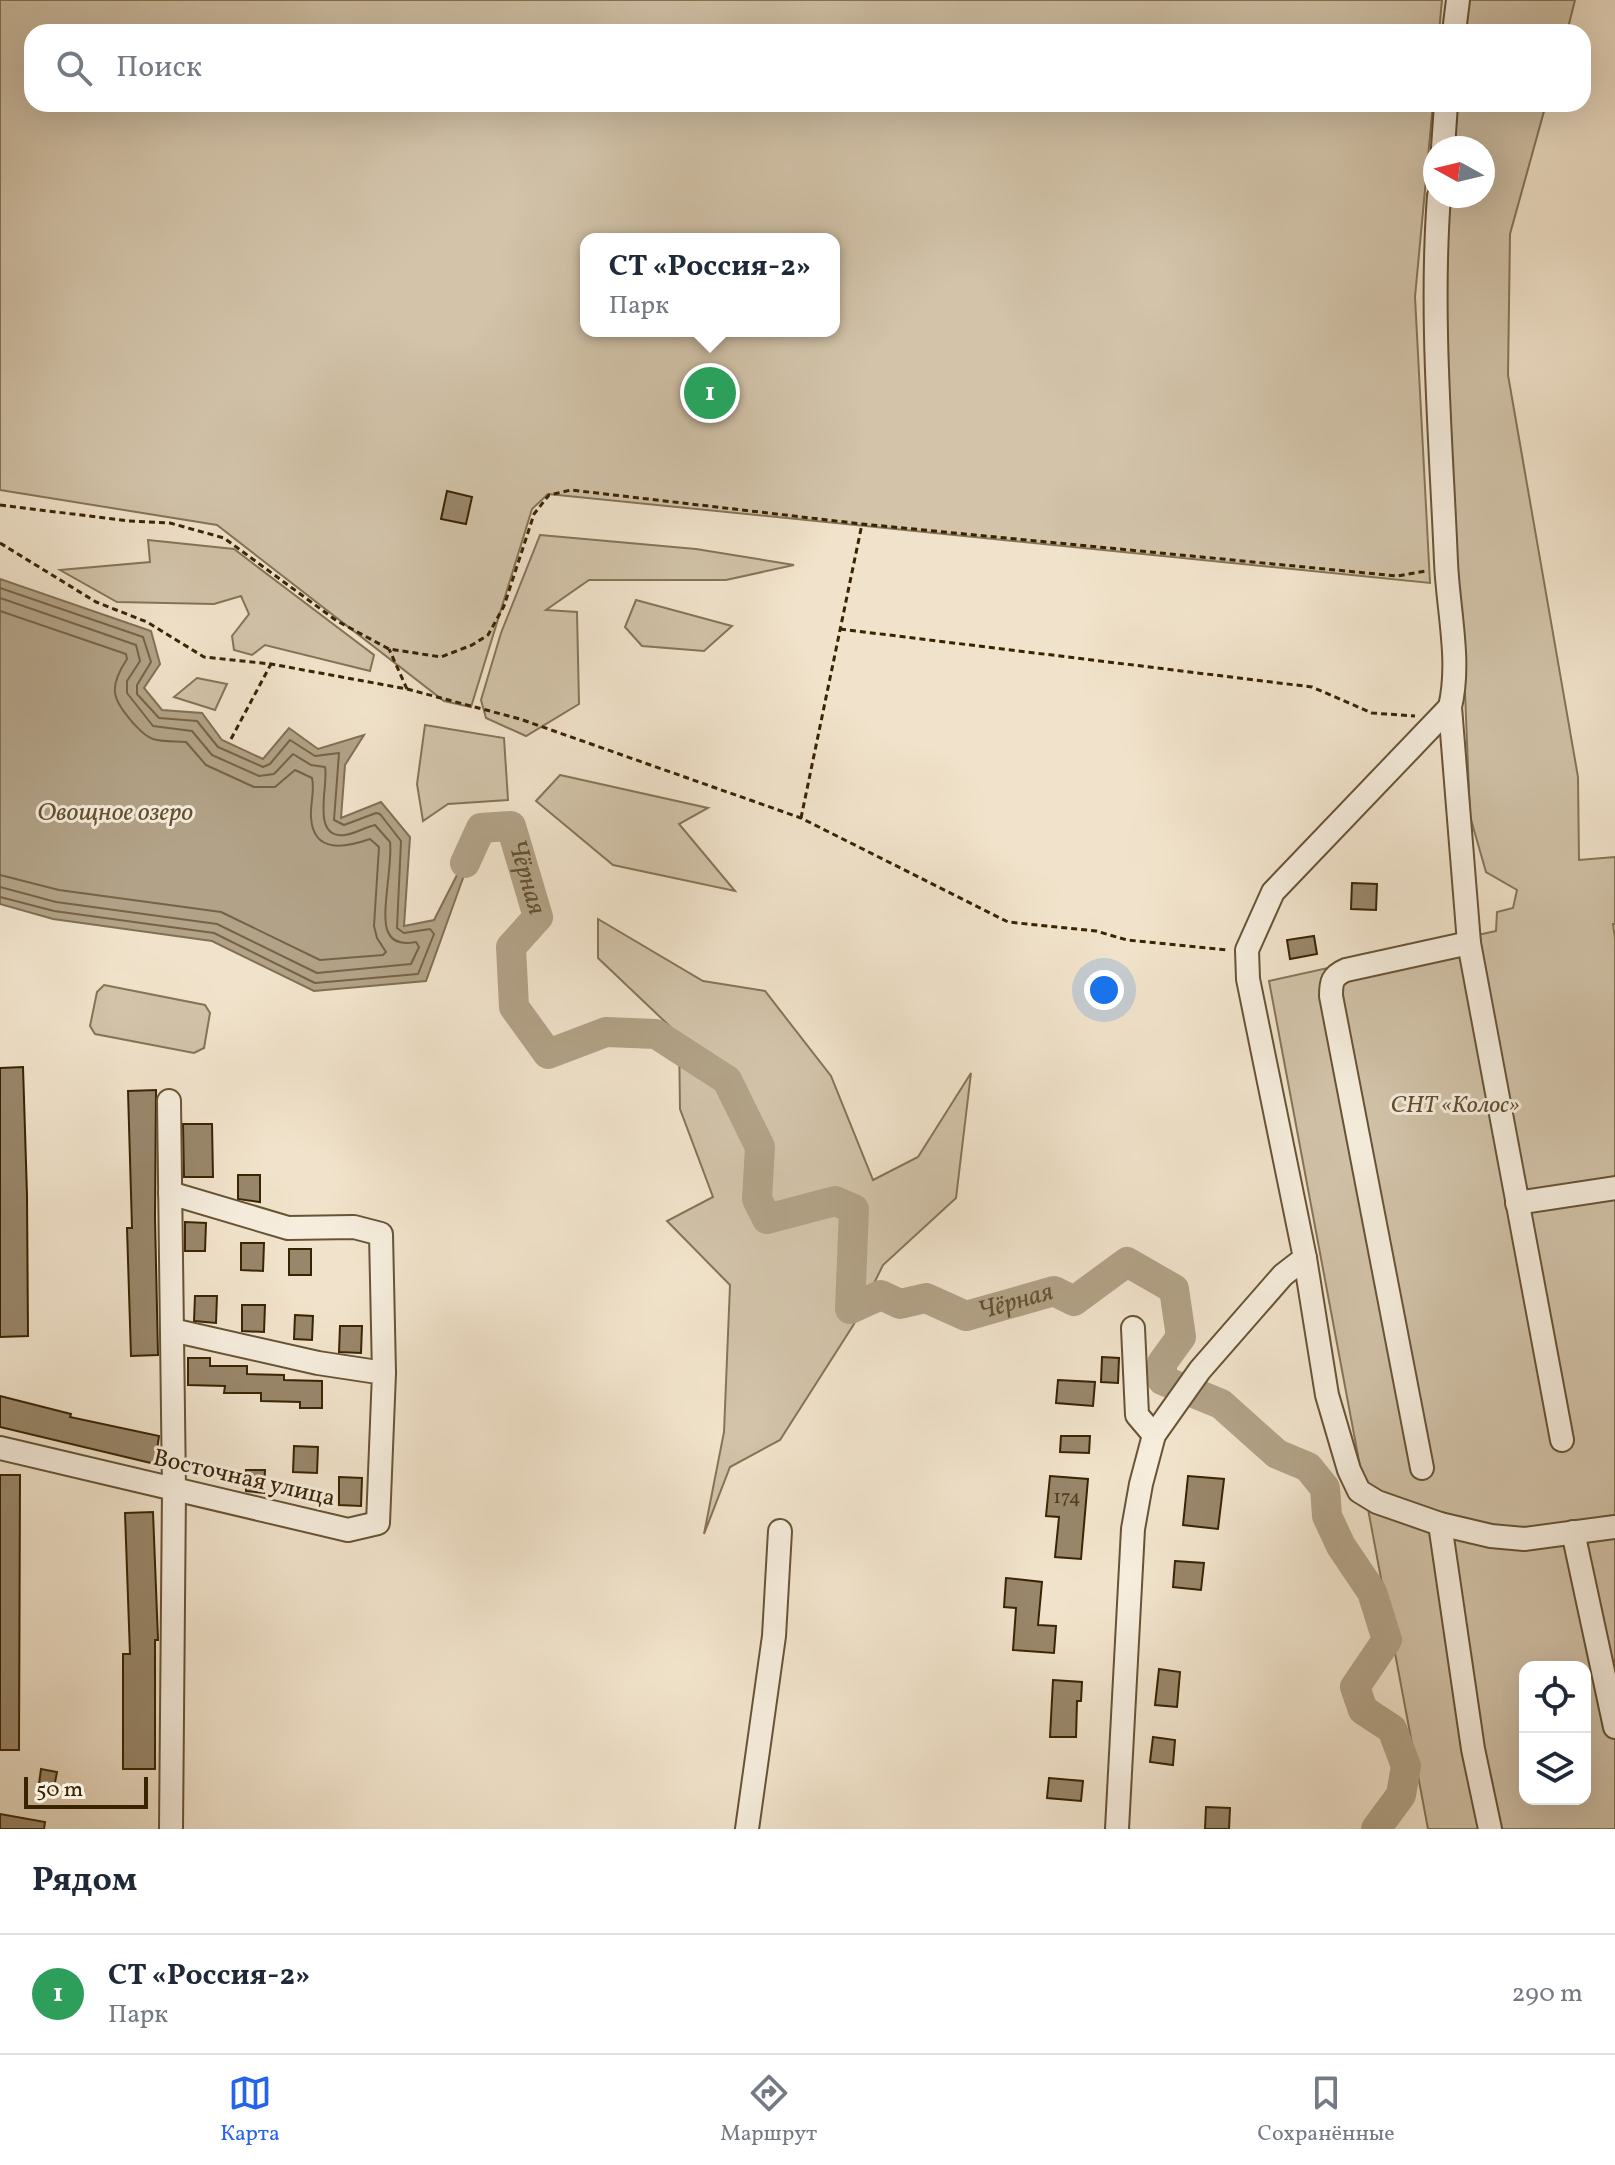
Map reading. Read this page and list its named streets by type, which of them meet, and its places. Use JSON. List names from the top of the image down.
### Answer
{
  "streets": {
    "street": ["Восточная улица"]
  },
  "water": ["Овощное озеро", "Чёрная"],
  "parks": ["СНТ «Колос»"],
  "house_numbers": ["174"],
  "scale_bar": "50 m",
  "north": "left",
  "page": {
    "search": "Поиск",
    "popup": ["СТ «Россия-2»", "Парк"],
    "pins": "1",
    "scale": "50 m",
    "heading": "Рядом",
    "list": [
      {
        "mark": "1",
        "name": "СТ «Россия-2»",
        "note": "Парк",
        "value": "290 m"
      }
    ],
    "nav": ["Карта", "Маршрут", "Сохранённые"]
  }
}
